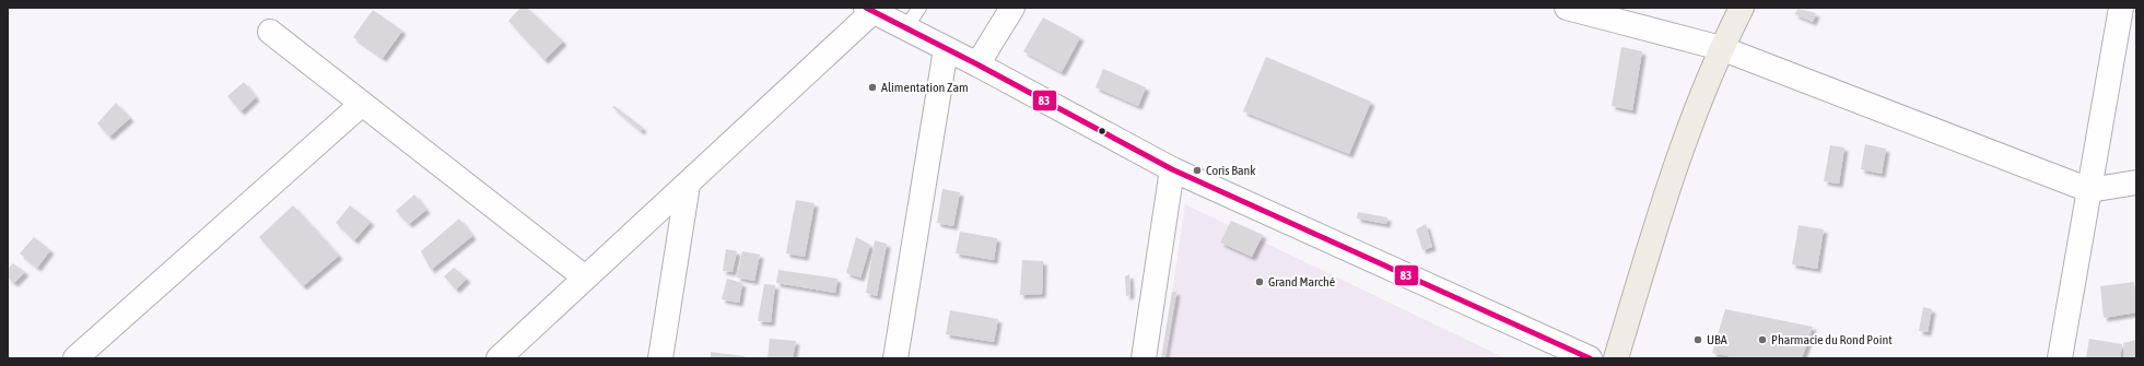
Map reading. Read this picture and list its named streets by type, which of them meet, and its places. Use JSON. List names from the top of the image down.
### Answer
{
  "places": [
    "Alimentation Zam",
    "Coris Bank",
    "Grand Marché",
    "UBA",
    "Pharmacie du Rond Point"
  ],
  "lines": ["transit line 83"]
}
